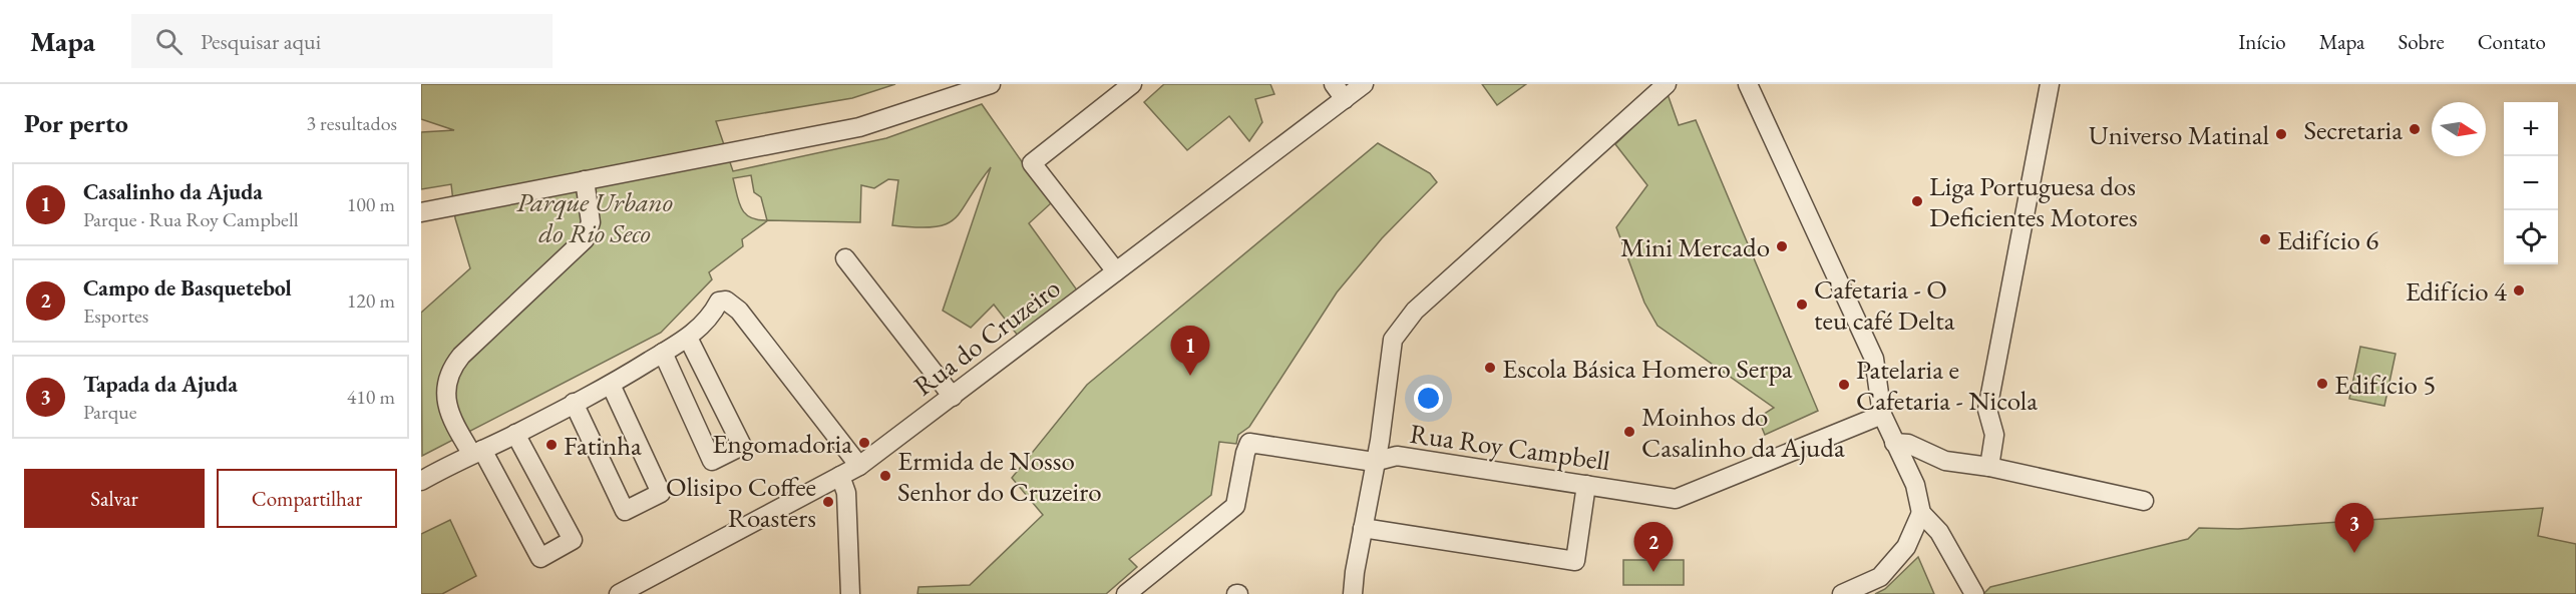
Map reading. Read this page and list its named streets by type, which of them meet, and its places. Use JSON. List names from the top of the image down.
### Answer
{
  "streets": {
    "street": ["Rua do Cruzeiro", "Rua Roy Campbell"]
  },
  "parks": ["Parque Urbano do Rio Seco"],
  "places": [
    "Secretaria",
    "Universo Matinal",
    "Liga Portuguesa dos Deficientes Motores",
    "Edifício 6",
    "Mini Mercado",
    "Edifício 4",
    "Cafetaria - O teu café Delta",
    "Escola Básica Homero Serpa",
    "Edifício 5",
    "Patelaria e Cafetaria - Nicola",
    "Moinhos do Casalinho da Ajuda",
    "Engomadoria",
    "Fatinha",
    "Ermida de Nosso Senhor do Cruzeiro",
    "Olisipo Coffee Roasters"
  ],
  "north": "right",
  "page": {
    "header": "Mapa",
    "search": "Pesquisar aqui",
    "nav": [
      "Início",
      "Mapa",
      "Sobre",
      "Contato"
    ],
    "heading": ["Por perto", "3 resultados"],
    "map_buttons": ["+", "−"],
    "list": [
      {
        "mark": "1",
        "name": "Casalinho da Ajuda",
        "note": "Parque · Rua Roy Campbell",
        "value": "100 m"
      },
      {
        "mark": "2",
        "name": "Campo de Basquetebol",
        "note": "Esportes",
        "value": "120 m"
      },
      {
        "mark": "3",
        "name": "Tapada da Ajuda",
        "note": "Parque",
        "value": "410 m"
      }
    ],
    "pins": ["1", "3", "2"],
    "buttons": ["Salvar", "Compartilhar"]
  }
}
